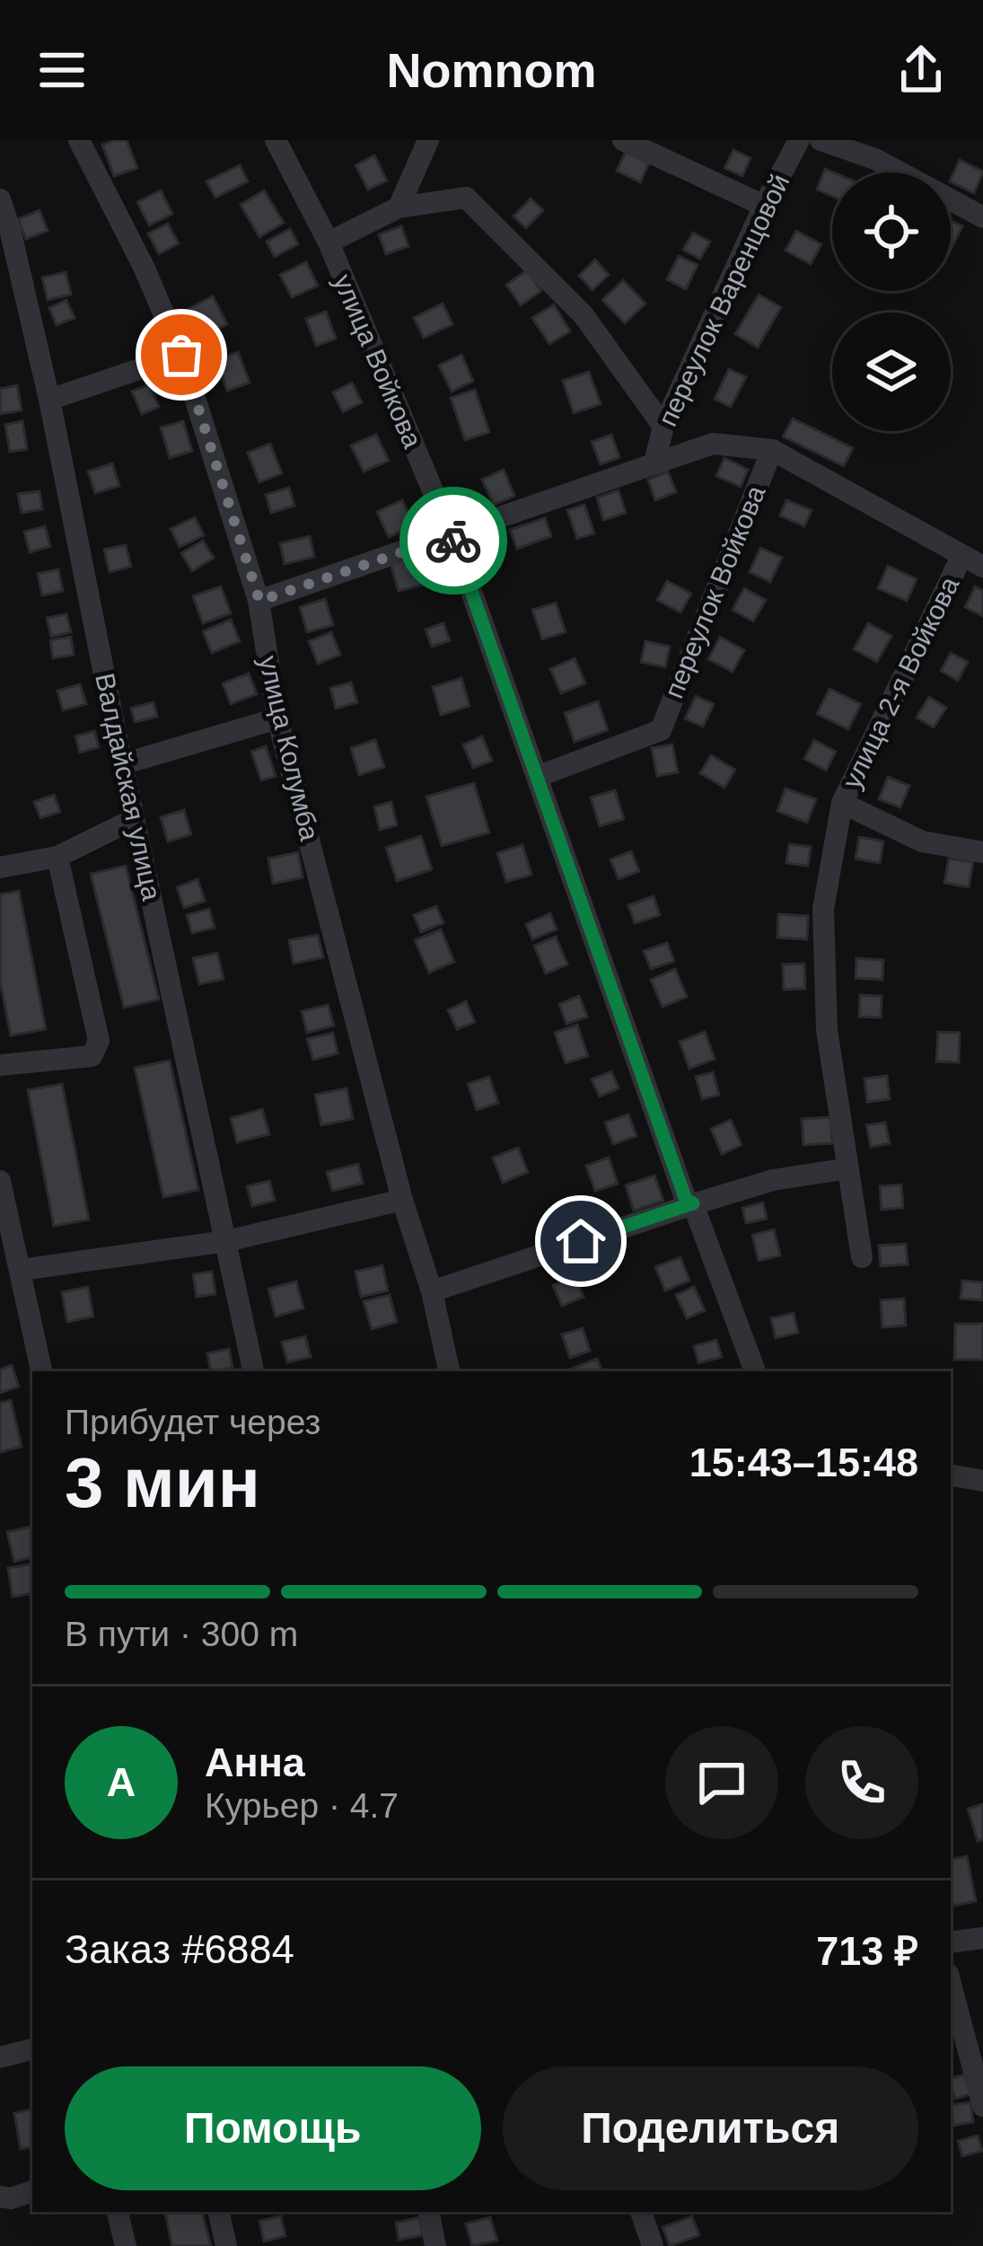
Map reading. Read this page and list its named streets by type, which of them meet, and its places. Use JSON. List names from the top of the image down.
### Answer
{
  "streets": {
    "street": [
      "переулок Варенцовой",
      "улица Войкова",
      "переулок Войкова",
      "улица 2-я Войкова",
      "улица Колумба",
      "Валдайская улица"
    ]
  },
  "crossings": [
    ["улица Войкова", "переулок Войкова"]
  ],
  "page": {
    "header": "Nomnom",
    "heading": ["3 мин", "Прибудет через", "15:43–15:48"],
    "panel": [
      "Анна",
      "Курьер · 4.7",
      "Заказ #6884",
      "713 ₽"
    ],
    "bar": "В пути · 300 m",
    "round": "А",
    "buttons": ["Помощь", "Поделиться"]
  }
}
